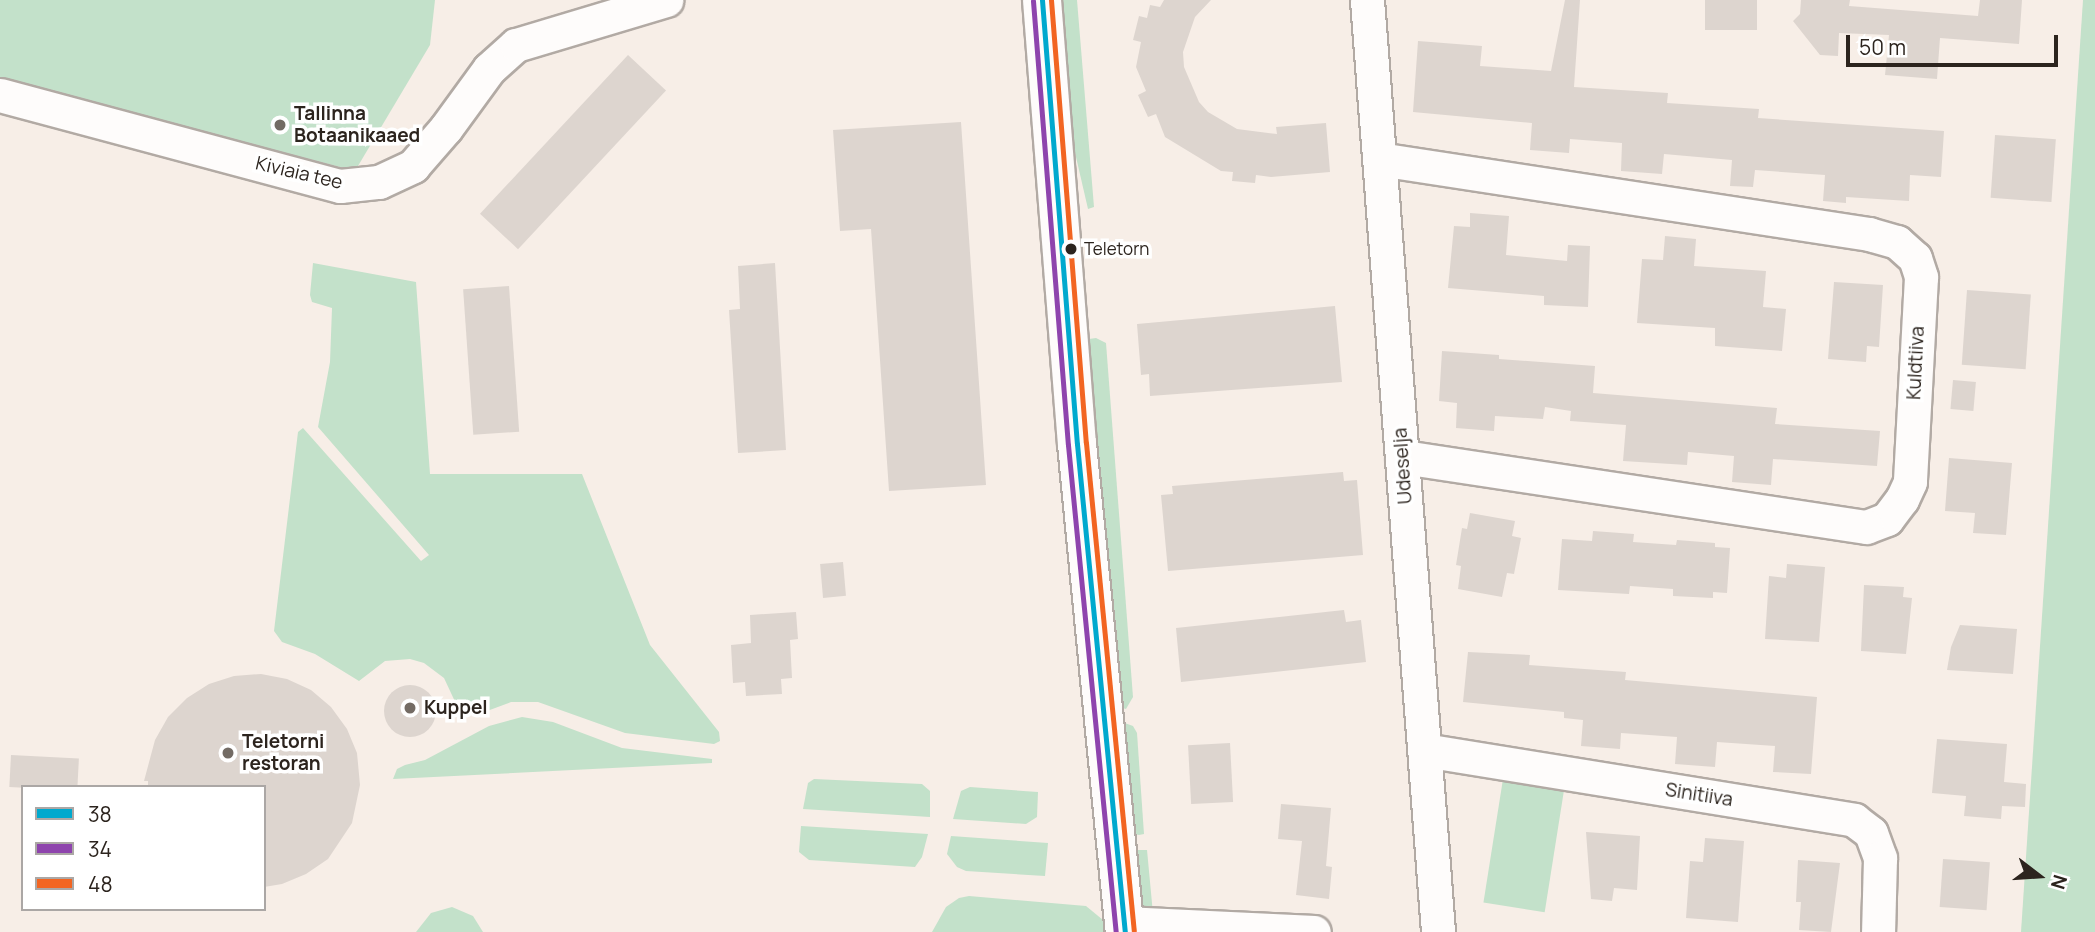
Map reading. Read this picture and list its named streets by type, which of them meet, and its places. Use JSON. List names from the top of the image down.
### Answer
{
  "streets": {
    "street": [
      "Kiviaia tee",
      "Kuldtiiva",
      "Udeselja",
      "Sinitiiva"
    ]
  },
  "crossings": [
    ["Kuldtiiva", "Udeselja"],
    ["Udeselja", "Sinitiiva"]
  ],
  "places": [
    "Tallinna Botaanikaaed",
    "Teletorn",
    "Kuppel",
    "Teletorni restoran"
  ],
  "lines": ["transit line 38", "transit line 48", "transit line 34"],
  "legend": ["38", "34", "48"],
  "scale_bar": "50 m",
  "north": "right"
}
